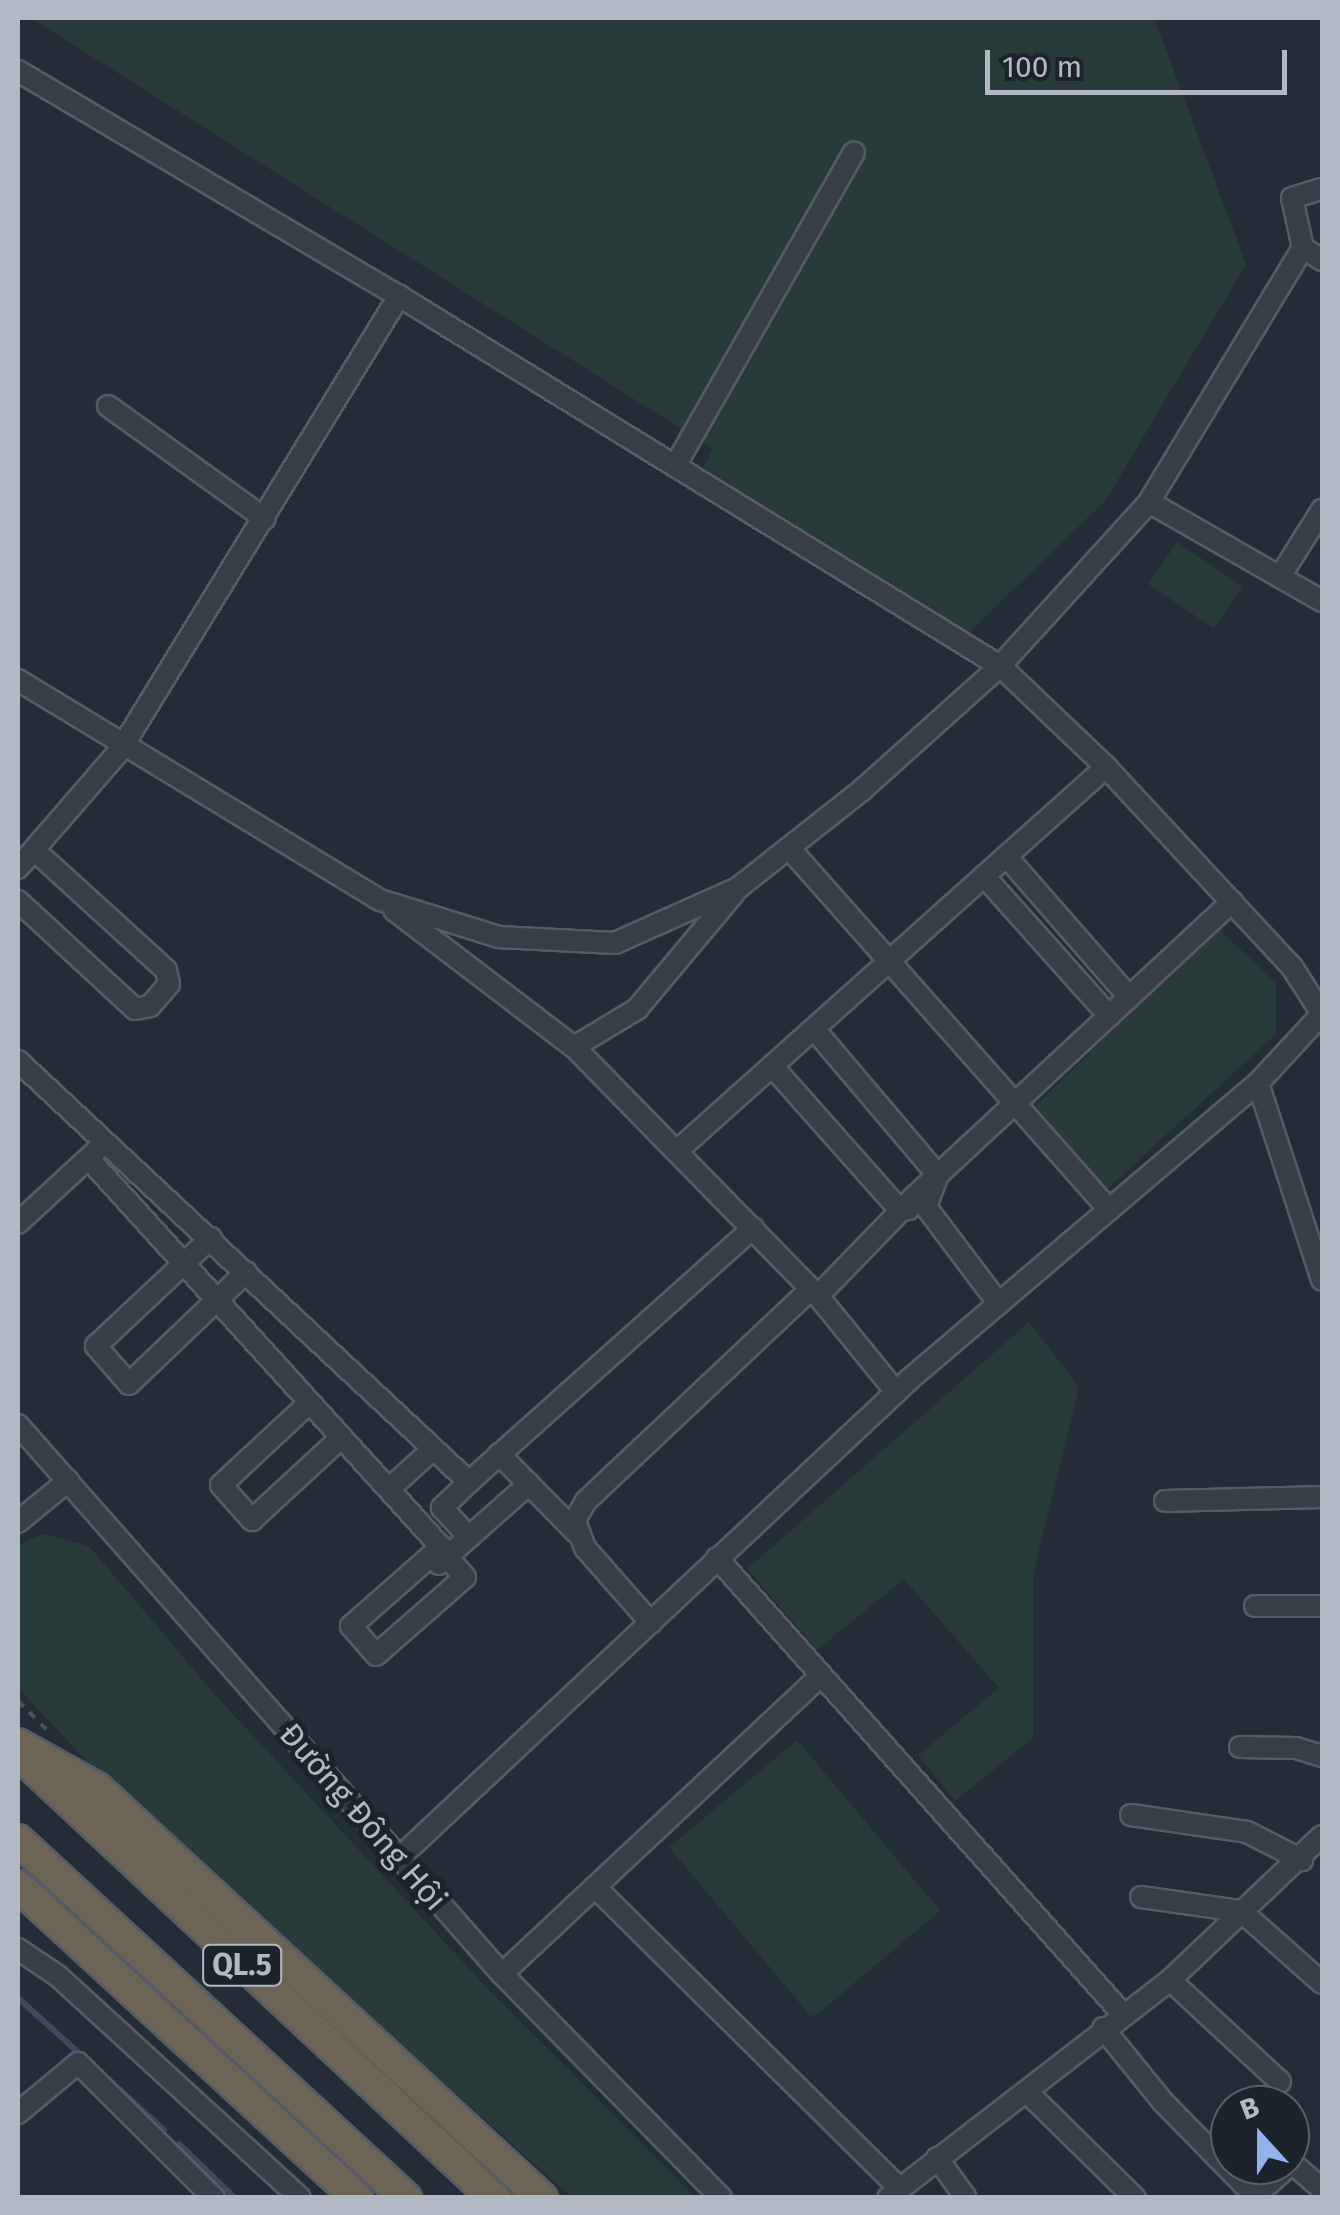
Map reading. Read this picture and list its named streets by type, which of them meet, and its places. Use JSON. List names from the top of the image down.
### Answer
{
  "streets": {
    "highway": ["QL.5"],
    "street": ["Đường Đông Hội"]
  },
  "scale_bar": "100 m",
  "north": "top"
}
